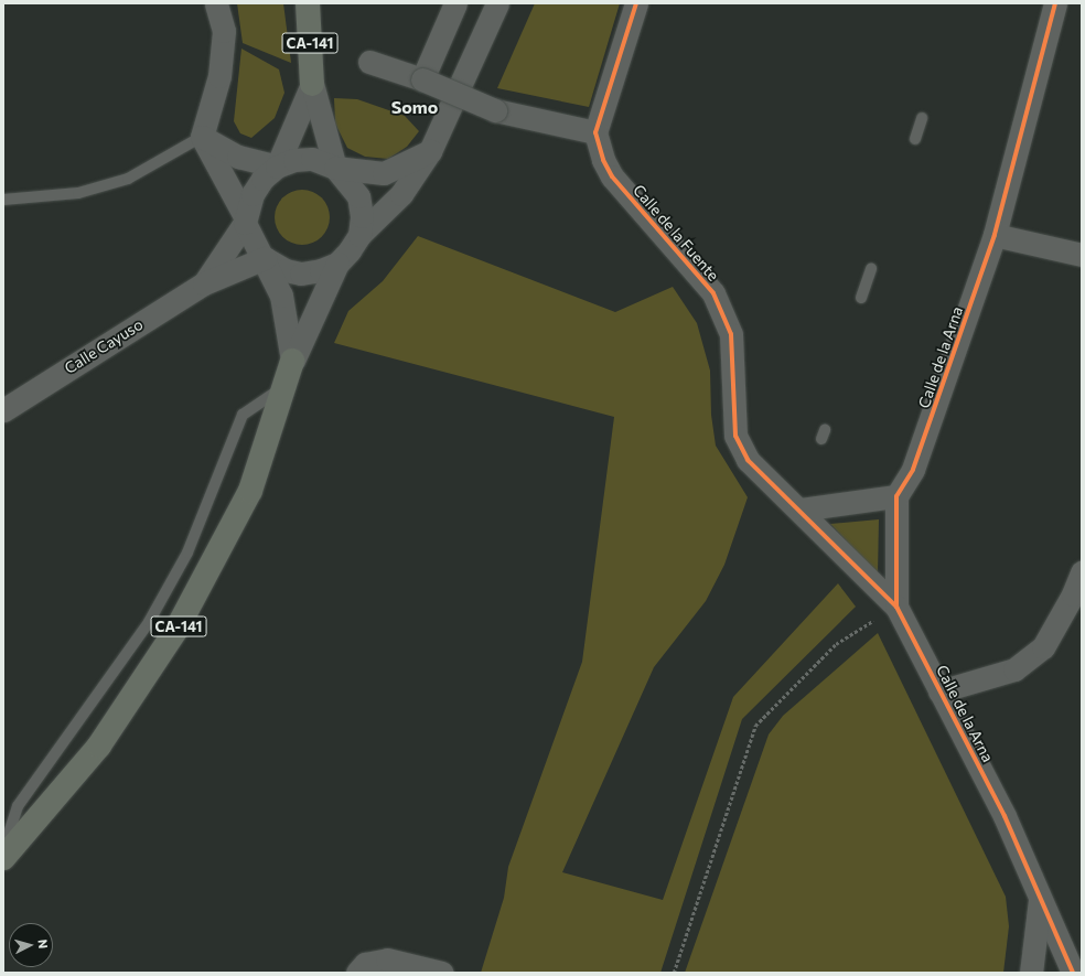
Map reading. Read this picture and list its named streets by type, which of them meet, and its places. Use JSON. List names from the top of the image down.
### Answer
{
  "streets": {
    "main road": ["CA-141"],
    "street": ["Calle de la Fuente", "Calle Cayuso", "Calle de la Arna"]
  },
  "crossings": [
    ["Calle de la Fuente", "Calle de la Arna"]
  ],
  "districts": ["Somo"],
  "north": "right"
}
